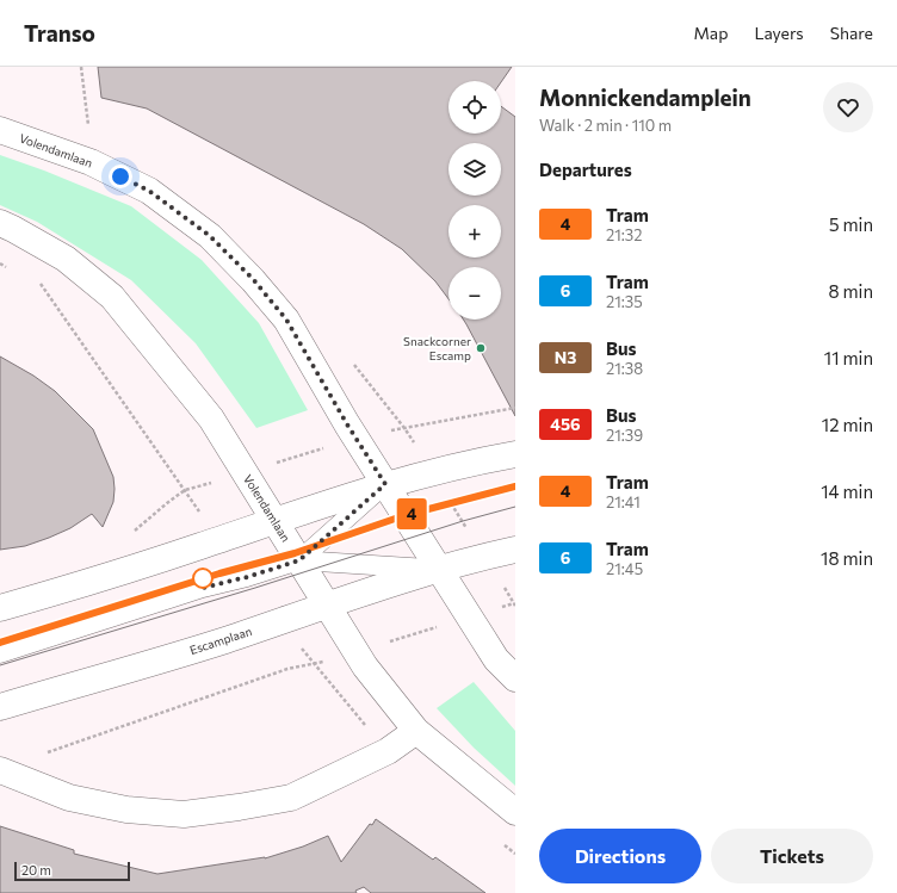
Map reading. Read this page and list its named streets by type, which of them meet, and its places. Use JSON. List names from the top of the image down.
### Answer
{
  "streets": {
    "street": ["Volendamlaan", "Escamplaan"]
  },
  "crossings": [
    ["Volendamlaan", "Escamplaan"]
  ],
  "places": ["Snackcorner Escamp"],
  "lines": ["tram line 4"],
  "scale_bar": "20 m",
  "page": {
    "header": "Transo",
    "nav": ["Map", "Layers", "Share"],
    "on_map": "4",
    "heading": [
      ["Monnickendamplein", "Walk · 2 min · 110 m"],
      "Departures"
    ],
    "map_buttons": ["+", "−"],
    "list": [
      {
        "mark": "4",
        "name": "Tram",
        "note": "21:32",
        "value": "5 min"
      },
      {
        "mark": "6",
        "name": "Tram",
        "note": "21:35",
        "value": "8 min"
      },
      {
        "mark": "N3",
        "name": "Bus",
        "note": "21:38",
        "value": "11 min"
      },
      {
        "mark": "456",
        "name": "Bus",
        "note": "21:39",
        "value": "12 min"
      },
      {
        "mark": "4",
        "name": "Tram",
        "note": "21:41",
        "value": "14 min"
      },
      {
        "mark": "6",
        "name": "Tram",
        "note": "21:45",
        "value": "18 min"
      }
    ],
    "buttons": ["Directions", "Tickets"],
    "scale": "20 m"
  }
}
